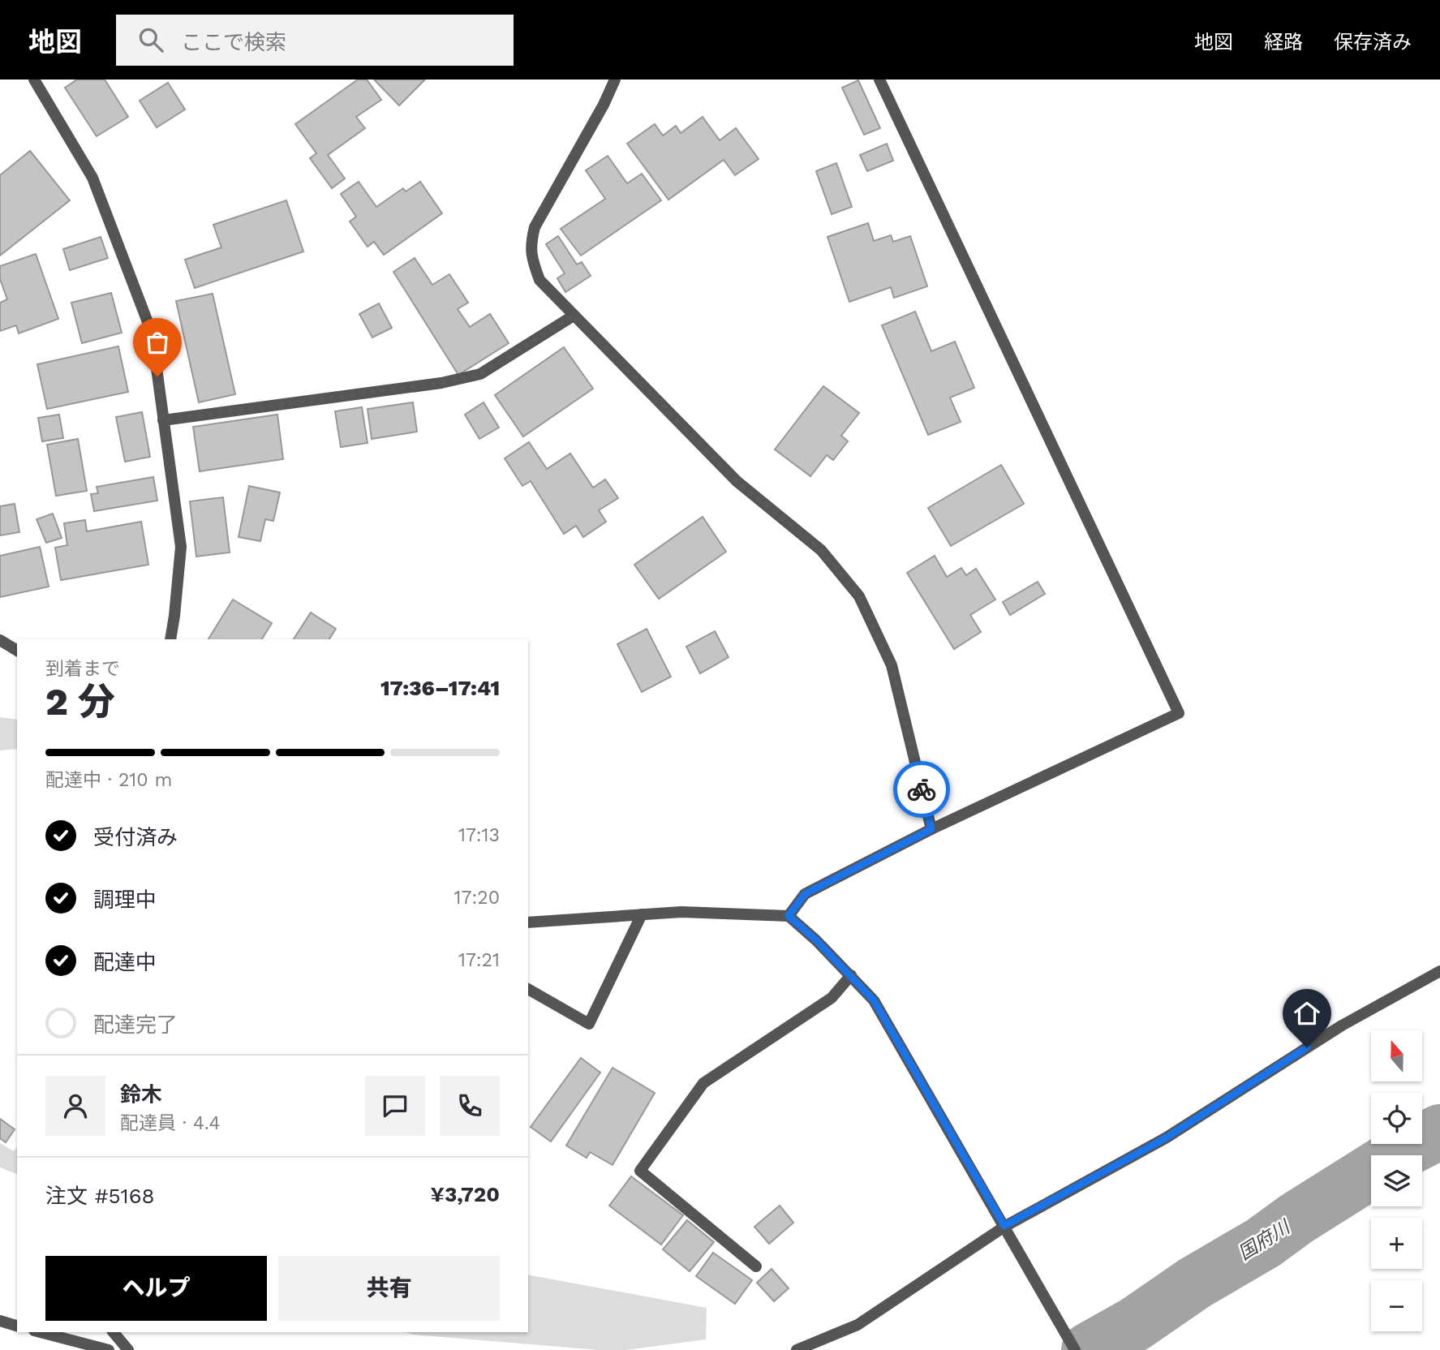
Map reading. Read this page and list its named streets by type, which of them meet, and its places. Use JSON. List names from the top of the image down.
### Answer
{
  "water": ["国府川"],
  "north": "top",
  "page": {
    "header": "地図",
    "search": "ここで検索",
    "nav": ["地図", "経路", "保存済み"],
    "heading": ["2 分", "到着まで", "17:36–17:41"],
    "panel": [
      "鈴木",
      "配達員 · 4.4",
      "注文 #5168",
      "¥3,720"
    ],
    "bar": "配達中 · 210 m",
    "list": [
      ["受付済み", "17:13"],
      ["調理中", "17:20"],
      ["配達中", "17:21"],
      "配達完了"
    ],
    "map_buttons": ["+", "−"],
    "buttons": ["ヘルプ", "共有"]
  }
}
